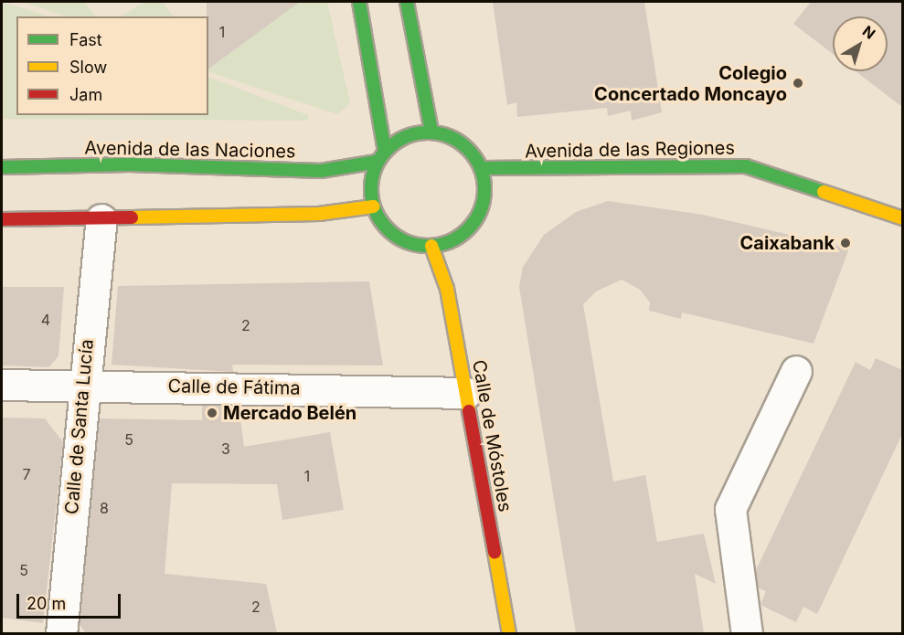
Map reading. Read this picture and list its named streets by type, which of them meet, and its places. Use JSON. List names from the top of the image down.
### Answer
{
  "streets": {
    "main road": ["Avenida de las Naciones", "Avenida de las Regiones", "Calle de Móstoles"],
    "street": ["Calle de Fátima", "Calle de Santa Lucía"]
  },
  "crossings": [
    ["Avenida de las Naciones", "Avenida de las Regiones"],
    ["Avenida de las Naciones", "Calle de Móstoles"],
    ["Avenida de las Regiones", "Calle de Móstoles"],
    ["Calle de Fátima", "Calle de Santa Lucía"],
    ["Calle de Fátima", "Calle de Móstoles"]
  ],
  "places": ["Colegio Concertado Moncayo", "Caixabank", "Mercado Belén"],
  "house_numbers": [
    "1",
    "4",
    "2",
    "5",
    "3",
    "7",
    "1",
    "8",
    "5",
    "2"
  ],
  "legend": ["Fast", "Slow", "Jam"],
  "scale_bar": "20 m",
  "north": "top right"
}
